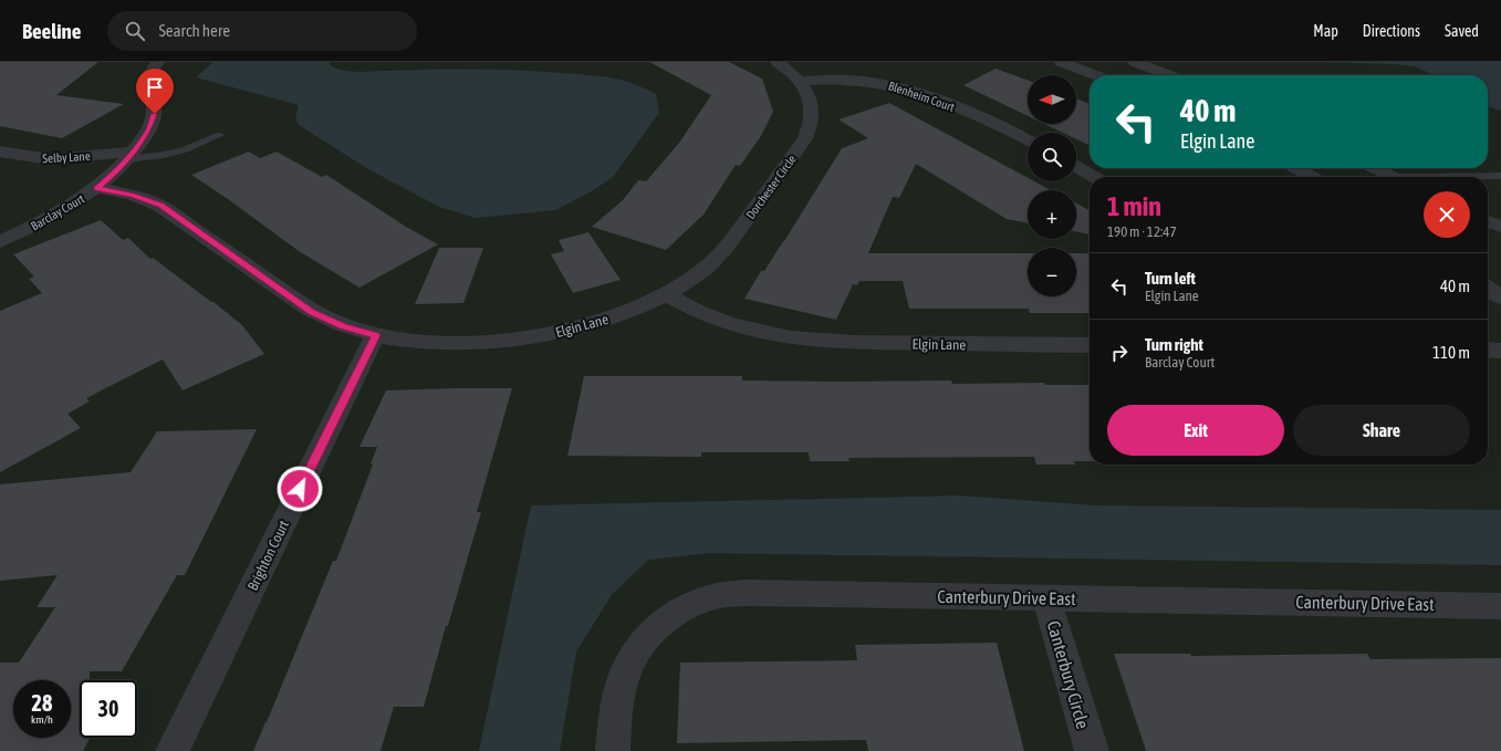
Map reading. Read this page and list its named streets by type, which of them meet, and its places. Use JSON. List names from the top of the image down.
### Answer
{
  "streets": {
    "street": [
      "Blenheim Court",
      "Selby Lane",
      "Dorchester Circle",
      "Barclay Court",
      "Elgin Lane",
      "Brighton Court",
      "Canterbury Drive East",
      "Canterbury Circle"
    ]
  },
  "crossings": [
    ["Blenheim Court", "Dorchester Circle"],
    ["Selby Lane", "Barclay Court"],
    ["Dorchester Circle", "Elgin Lane"],
    ["Barclay Court", "Elgin Lane"],
    ["Elgin Lane", "Brighton Court"],
    ["Canterbury Drive East", "Canterbury Circle"]
  ],
  "north": "left",
  "page": {
    "header": "Beeline",
    "search": "Search here",
    "nav": ["Map", "Directions", "Saved"],
    "map_buttons": ["+", "−"],
    "turn": ["40 m", "Elgin Lane"],
    "heading": ["1 min", "190 m · 12:47"],
    "list": [
      {
        "name": "Turn left",
        "note": "Elgin Lane",
        "value": "40 m"
      },
      {
        "name": "Turn right",
        "note": "Barclay Court",
        "value": "110 m"
      }
    ],
    "buttons": ["Exit", "Share"],
    "speed": "28 km/h",
    "limit": "30"
  }
}
